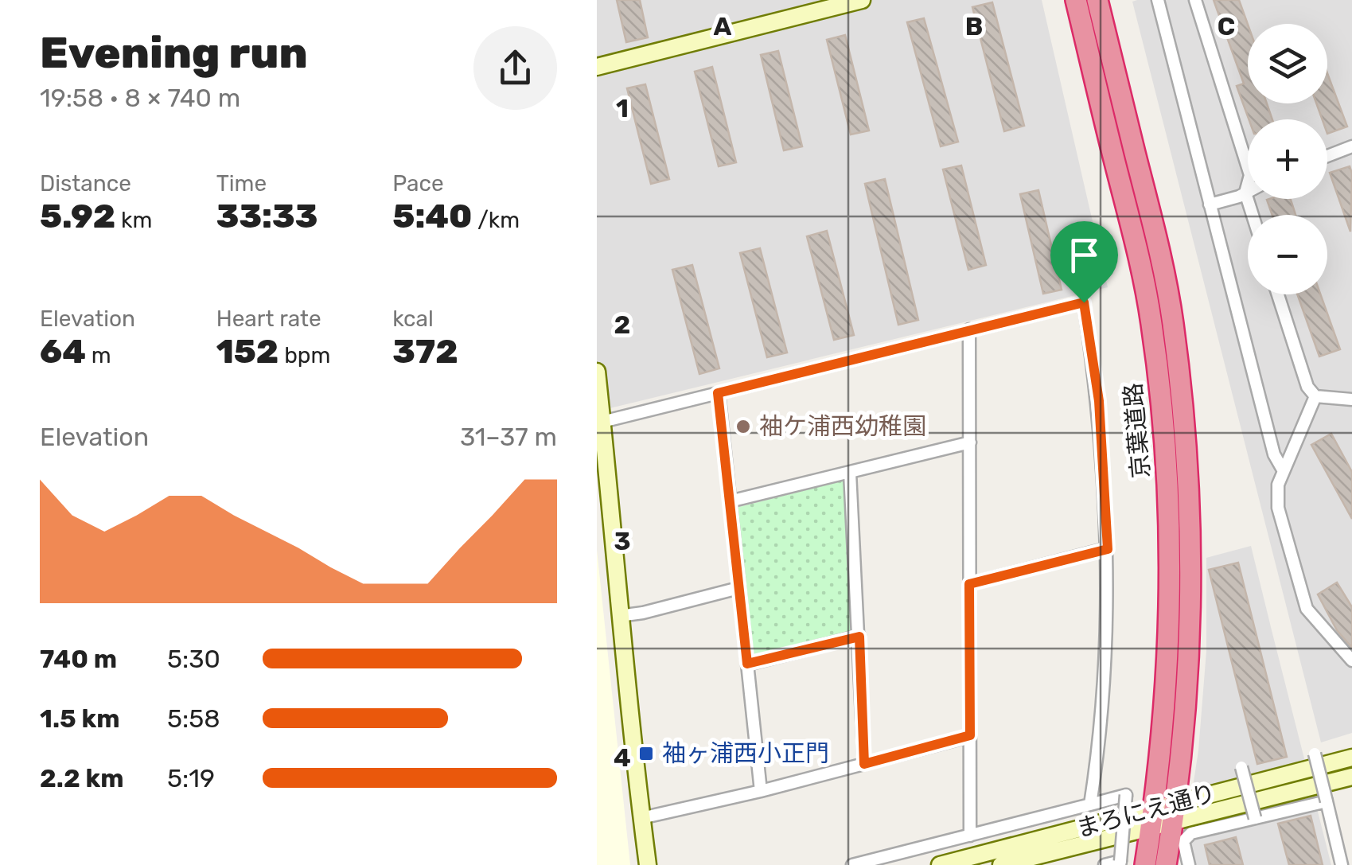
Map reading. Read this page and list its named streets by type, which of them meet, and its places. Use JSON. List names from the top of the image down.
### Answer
{
  "streets": {
    "highway": ["京葉道路"],
    "street": ["まろにえ通り"]
  },
  "crossings": [
    ["京葉道路", "まろにえ通り"]
  ],
  "places": {
    "other": ["袖ケ浦西幼稚園"],
    "transit": ["袖ヶ浦西小正門"]
  },
  "page": {
    "heading": ["Evening run", "19:58 · 8 × 740 m"],
    "map_buttons": ["+", "−"],
    "stats": [
      ["Distance", "5.92 km"],
      ["Time", "33:33"],
      ["Pace", "5:40 /km"],
      ["Elevation", "64 m"],
      ["Heart rate", "152 bpm"],
      ["kcal", "372"]
    ],
    "chart": ["Elevation", "31–37 m"],
    "list": [
      {
        "name": "740 m",
        "note": "5:30"
      },
      {
        "name": "1.5 km",
        "note": "5:58"
      },
      {
        "name": "2.2 km",
        "note": "5:19"
      }
    ]
  },
  "grid": {
    "columns": ["A", "B", "C"],
    "rows": [
      "1",
      "2",
      "3",
      "4"
    ]
  }
}
